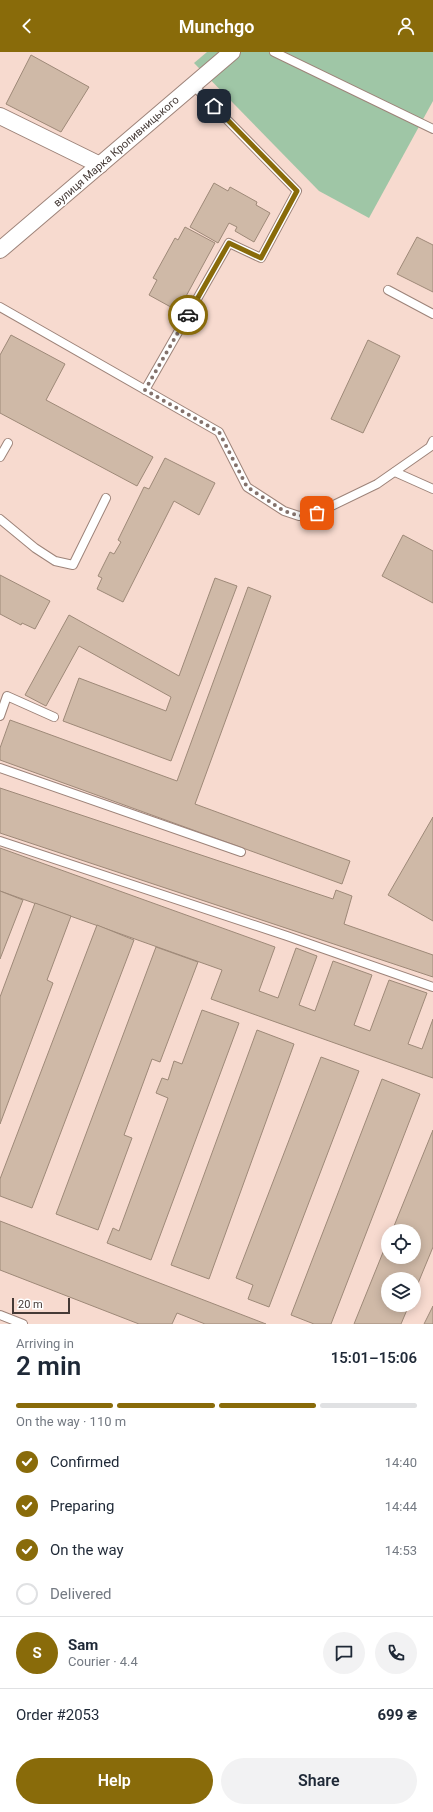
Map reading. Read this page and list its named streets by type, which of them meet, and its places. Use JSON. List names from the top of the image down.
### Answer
{
  "streets": {
    "street": ["вулиця Марка Кропивницького"]
  },
  "scale_bar": "20 m",
  "page": {
    "header": "Munchgo",
    "scale": "20 m",
    "heading": ["2 min", "Arriving in", "15:01–15:06"],
    "panel": [
      "Sam",
      "Courier · 4.4",
      "Order #2053",
      "699 ₴"
    ],
    "bar": "On the way · 110 m",
    "list": [
      ["Confirmed", "14:40"],
      ["Preparing", "14:44"],
      ["On the way", "14:53"],
      "Delivered"
    ],
    "round": "S",
    "buttons": ["Help", "Share"]
  }
}
